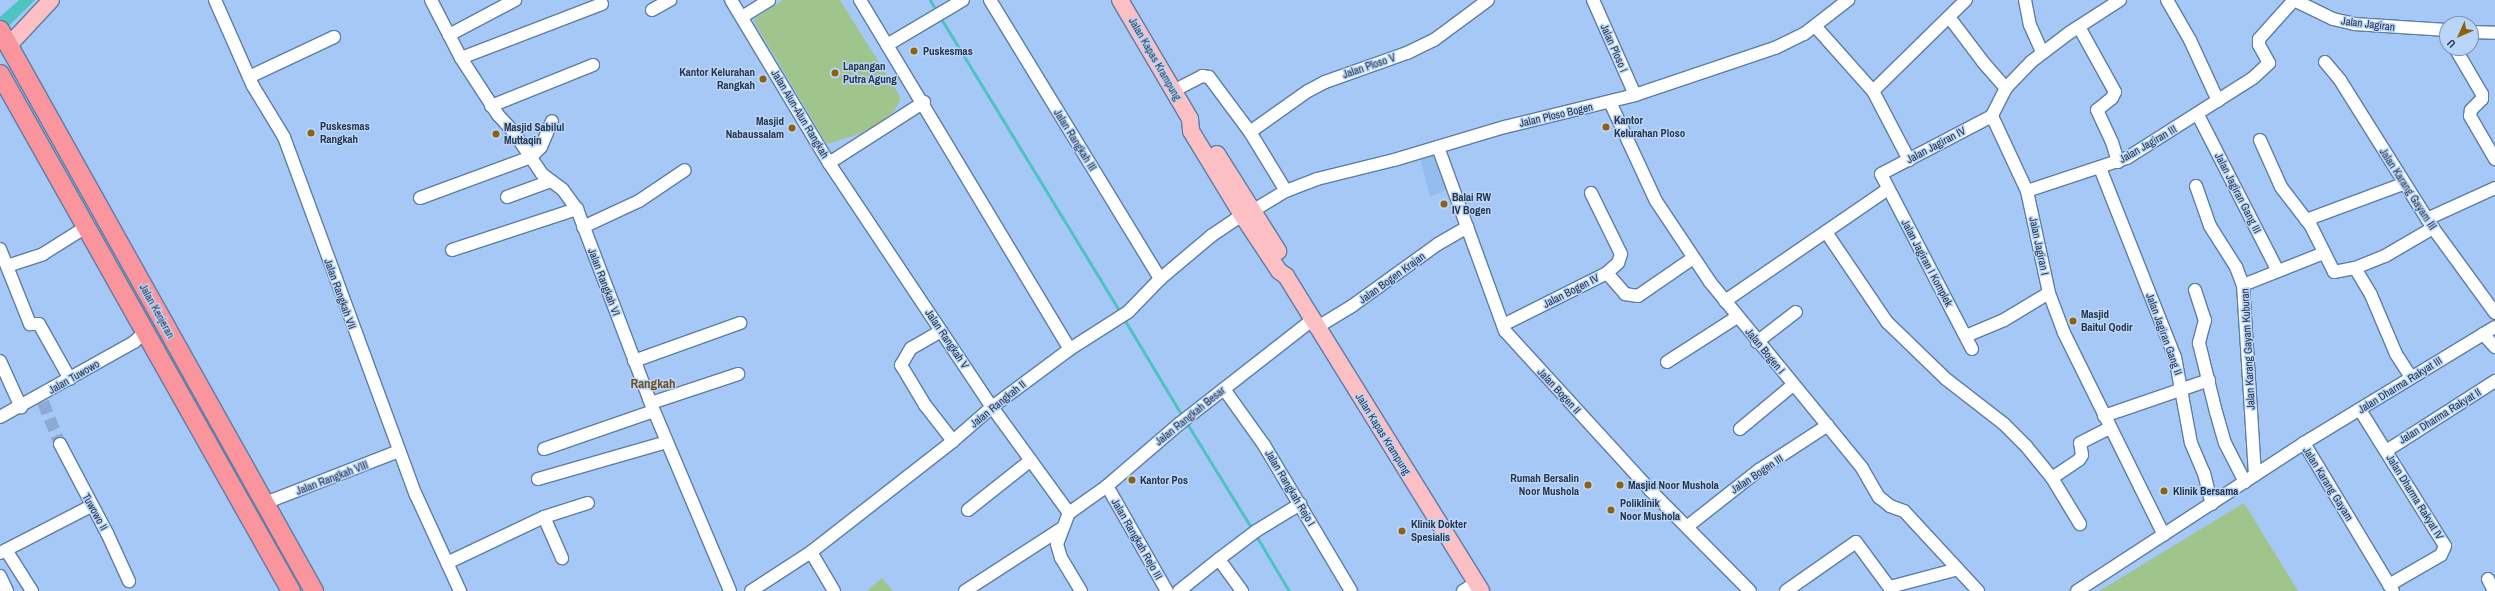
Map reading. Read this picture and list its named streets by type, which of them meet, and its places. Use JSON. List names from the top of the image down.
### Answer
{
  "streets": {
    "highway": ["Jalan Kenjeran"],
    "main road": ["Jalan Kapas Krampung"],
    "street": [
      "Jalan Jagiran",
      "Jalan Ploso I",
      "Jalan Ploso V",
      "Jalan Alun-Alun Rangkah",
      "Jalan Ploso Bogen",
      "Jalan Rangkah III",
      "Jalan Jagiran III",
      "Jalan Jagiran IV",
      "Jalan Karang Gayam III",
      "Jalan Jagiran Gang III",
      "Jalan Jagiran I",
      "Jalan Jagiran I Komplek",
      "Jalan Bogen Krajan",
      "Jalan Rangkah VI",
      "Jalan Bogen IV",
      "Jalan Rangkah VII",
      "Jalan Jagiran Gang II",
      "Jalan Rangkah V",
      "Jalan Karang Gayam Kuburan",
      "Jalan Bogen I",
      "Jalan Tuwowo",
      "Jalan Dharma Rakyat III",
      "Jalan Bogen II",
      "Jalan Rangkah II",
      "Jalan Rangkah Besar",
      "Jalan Dharma Rakyat II",
      "Jalan Bogen III",
      "Jalan Rangkah VIII",
      "Jalan Karang Gayam",
      "Jalan Rangkah Rejo I",
      "Jalan Dharma Rakyat IV",
      "Tuwowo II",
      "Jalan Rangkah Rejo III"
    ]
  },
  "crossings": [
    ["Jalan Jagiran", "Jalan Jagiran III"],
    ["Jalan Ploso I", "Jalan Ploso Bogen"],
    ["Jalan Kapas Krampung", "Jalan Ploso Bogen"],
    ["Jalan Kapas Krampung", "Jalan Bogen Krajan"],
    ["Jalan Kapas Krampung", "Jalan Rangkah II"],
    ["Jalan Kapas Krampung", "Jalan Rangkah Besar"],
    ["Jalan Alun-Alun Rangkah", "Jalan Rangkah V"],
    ["Jalan Ploso Bogen", "Jalan Bogen I"],
    ["Jalan Ploso Bogen", "Jalan Bogen II"],
    ["Jalan Ploso Bogen", "Jalan Rangkah II"],
    ["Jalan Rangkah III", "Jalan Rangkah II"],
    ["Jalan Jagiran III", "Jalan Jagiran Gang III"],
    ["Jalan Jagiran III", "Jalan Jagiran I"],
    ["Jalan Jagiran III", "Jalan Jagiran Gang II"],
    ["Jalan Jagiran IV", "Jalan Jagiran I"],
    ["Jalan Jagiran IV", "Jalan Jagiran I Komplek"],
    ["Jalan Jagiran Gang III", "Jalan Karang Gayam Kuburan"],
    ["Jalan Jagiran I", "Jalan Karang Gayam"],
    ["Jalan Bogen Krajan", "Jalan Bogen II"],
    ["Jalan Bogen Krajan", "Jalan Rangkah Besar"],
    ["Jalan Bogen IV", "Jalan Bogen I"],
    ["Jalan Bogen IV", "Jalan Bogen II"],
    ["Jalan Rangkah VII", "Jalan Rangkah VIII"],
    ["Jalan Kenjeran", "Jalan Tuwowo"],
    ["Jalan Kenjeran", "Jalan Rangkah VIII"],
    ["Jalan Jagiran Gang II", "Jalan Karang Gayam"],
    ["Jalan Rangkah V", "Jalan Rangkah II"],
    ["Jalan Rangkah V", "Jalan Rangkah Besar"],
    ["Jalan Karang Gayam Kuburan", "Jalan Karang Gayam"],
    ["Jalan Bogen I", "Jalan Bogen III"],
    ["Jalan Dharma Rakyat III", "Jalan Karang Gayam"],
    ["Jalan Dharma Rakyat III", "Jalan Dharma Rakyat IV"],
    ["Jalan Bogen II", "Jalan Bogen III"],
    ["Jalan Rangkah Besar", "Jalan Rangkah Rejo I"],
    ["Jalan Rangkah Besar", "Jalan Rangkah Rejo III"],
    ["Jalan Dharma Rakyat II", "Jalan Dharma Rakyat IV"],
    ["Jalan Karang Gayam", "Jalan Dharma Rakyat IV"]
  ],
  "districts": ["Rangkah"],
  "places": [
    "Puskesmas",
    "Lapangan Putra Agung",
    "Kantor Kelurahan Rangkah",
    "Kantor Kelurahan Ploso",
    "Masjid Nabaussalam",
    "Puskesmas Rangkah",
    "Masjid Sabilul Muttaqin",
    "Balai RW IV Bogen",
    "Masjid Baitul Qodir",
    "Kantor Pos",
    "Rumah Bersalin Noor Mushola",
    "Masjid Noor Mushola",
    "Klinik Bersama",
    "Poliklinik Noor Mushola",
    "Klinik Dokter Spesialis"
  ],
  "north": "bottom left"
}
